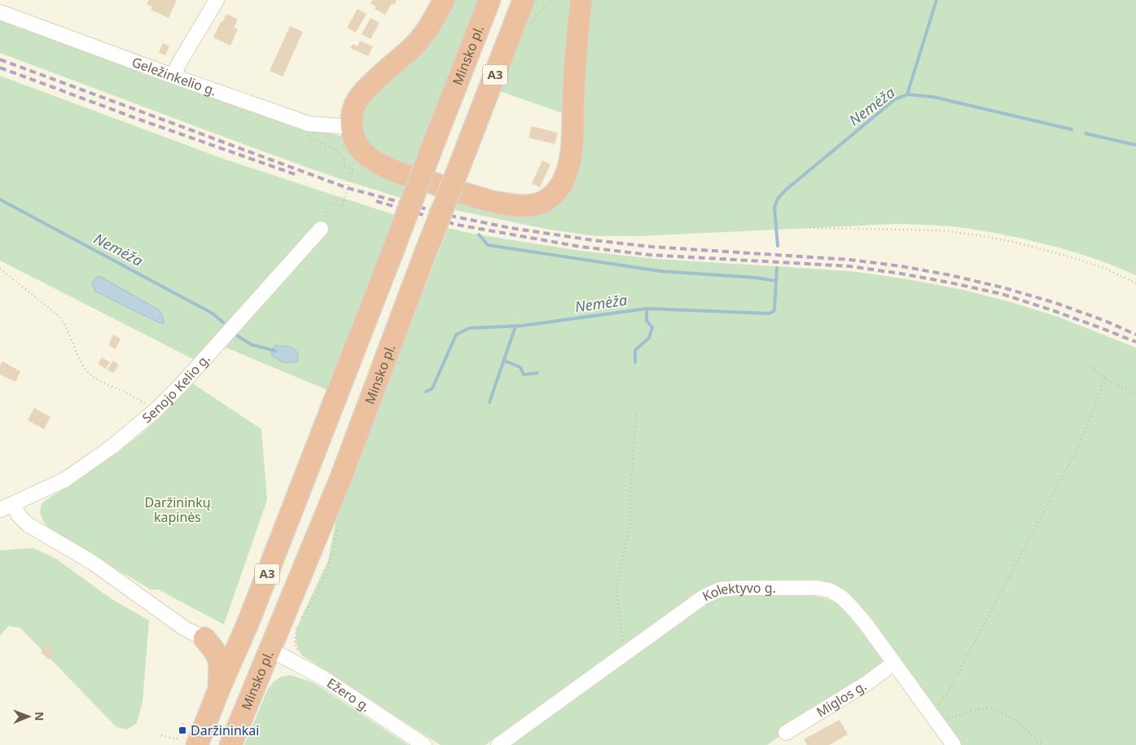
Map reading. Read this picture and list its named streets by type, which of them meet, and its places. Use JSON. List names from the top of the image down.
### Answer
{
  "streets": {
    "highway": ["Minsko pl.", "A3"],
    "street": [
      "Geležinkelio g.",
      "Senojo Kelio g.",
      "Kolektyvo g.",
      "Ežero g.",
      "Miglos g."
    ]
  },
  "crossings": [
    ["Minsko pl.", "Ežero g."],
    ["Kolektyvo g.", "Miglos g."]
  ],
  "water": ["Nemėža"],
  "parks": ["Daržininkų kapinės"],
  "places": {
    "transit": ["Daržininkai"]
  },
  "north": "right"
}
